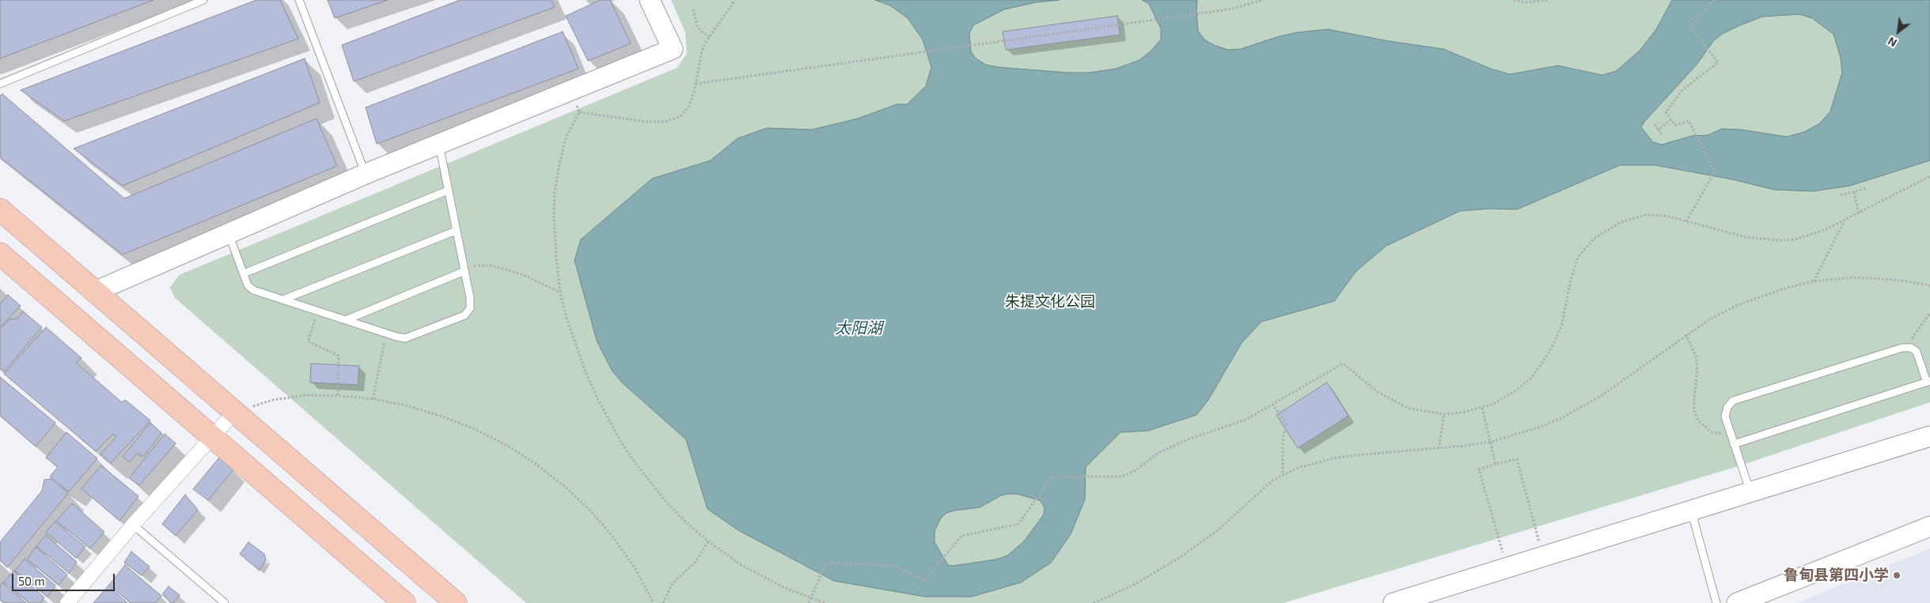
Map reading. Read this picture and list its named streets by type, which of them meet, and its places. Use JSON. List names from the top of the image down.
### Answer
{
  "water": ["太阳湖"],
  "parks": ["朱提文化公园"],
  "places": ["鲁甸县第四小学"],
  "scale_bar": "50 m",
  "north": "bottom left"
}
